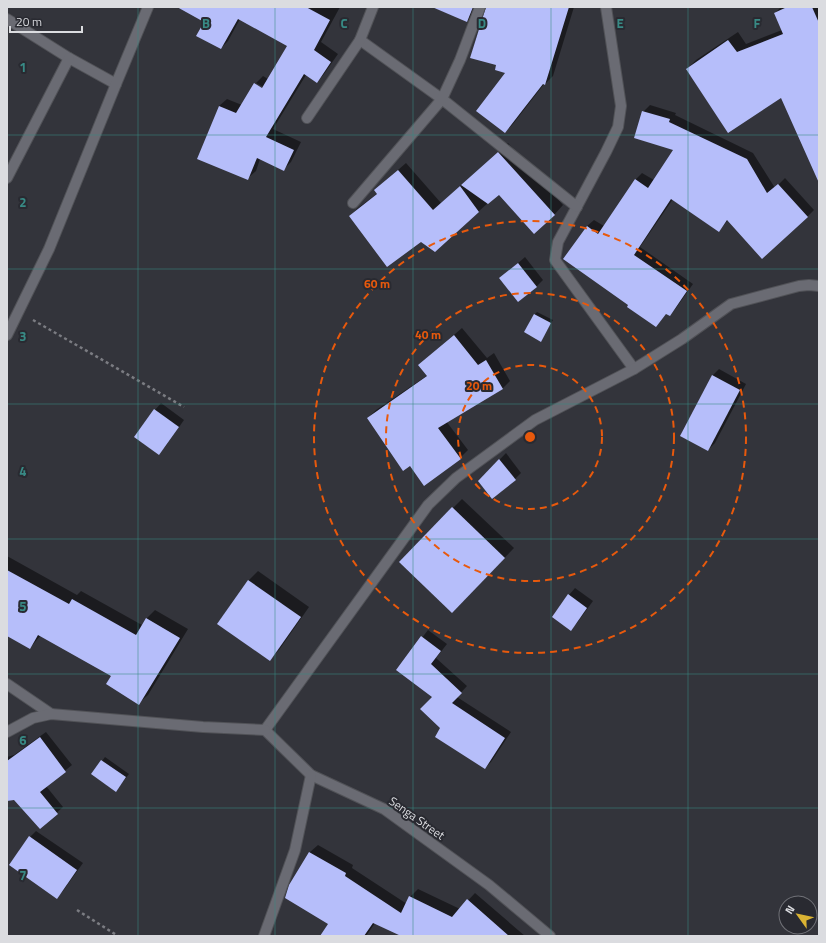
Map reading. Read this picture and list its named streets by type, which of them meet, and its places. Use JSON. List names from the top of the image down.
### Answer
{
  "streets": {
    "street": ["Senga Street"]
  },
  "scale_bar": "20 m",
  "north": "top left",
  "grid": {
    "columns": [
      "B",
      "C",
      "D",
      "E",
      "F"
    ],
    "rows": [
      "1",
      "2",
      "3",
      "4",
      "5",
      "6",
      "7"
    ]
  },
  "rings": ["60 m", "40 m", "20 m"]
}
